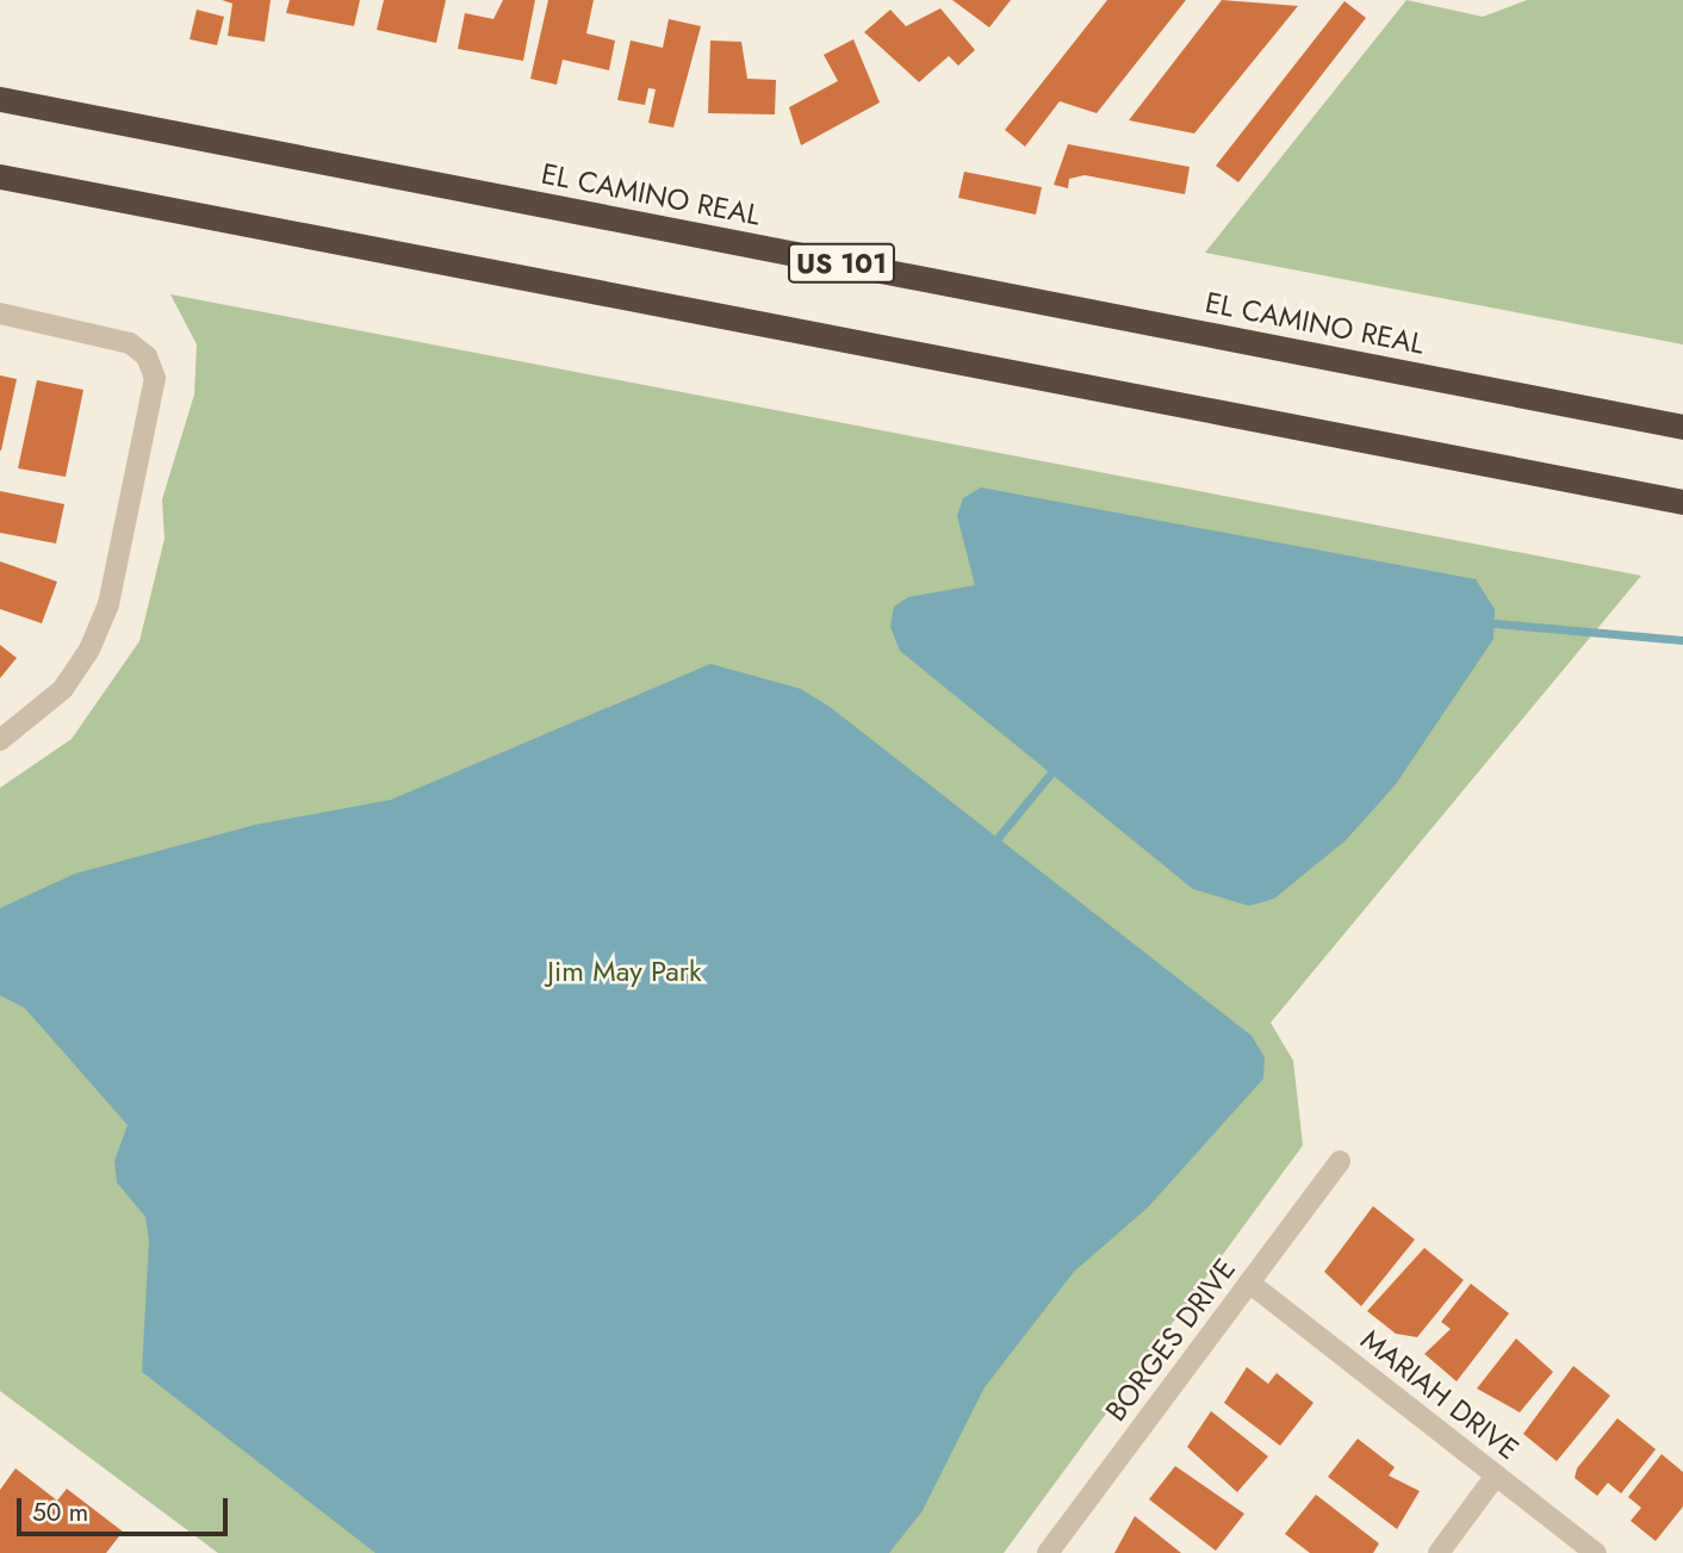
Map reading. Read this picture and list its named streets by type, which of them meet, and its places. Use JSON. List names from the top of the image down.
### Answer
{
  "streets": {
    "highway": ["EL CAMINO REAL", "US 101"],
    "street": ["BORGES DRIVE", "MARIAH DRIVE"]
  },
  "crossings": [
    ["BORGES DRIVE", "MARIAH DRIVE"]
  ],
  "parks": ["Jim May Park"],
  "scale_bar": "50 m"
}
